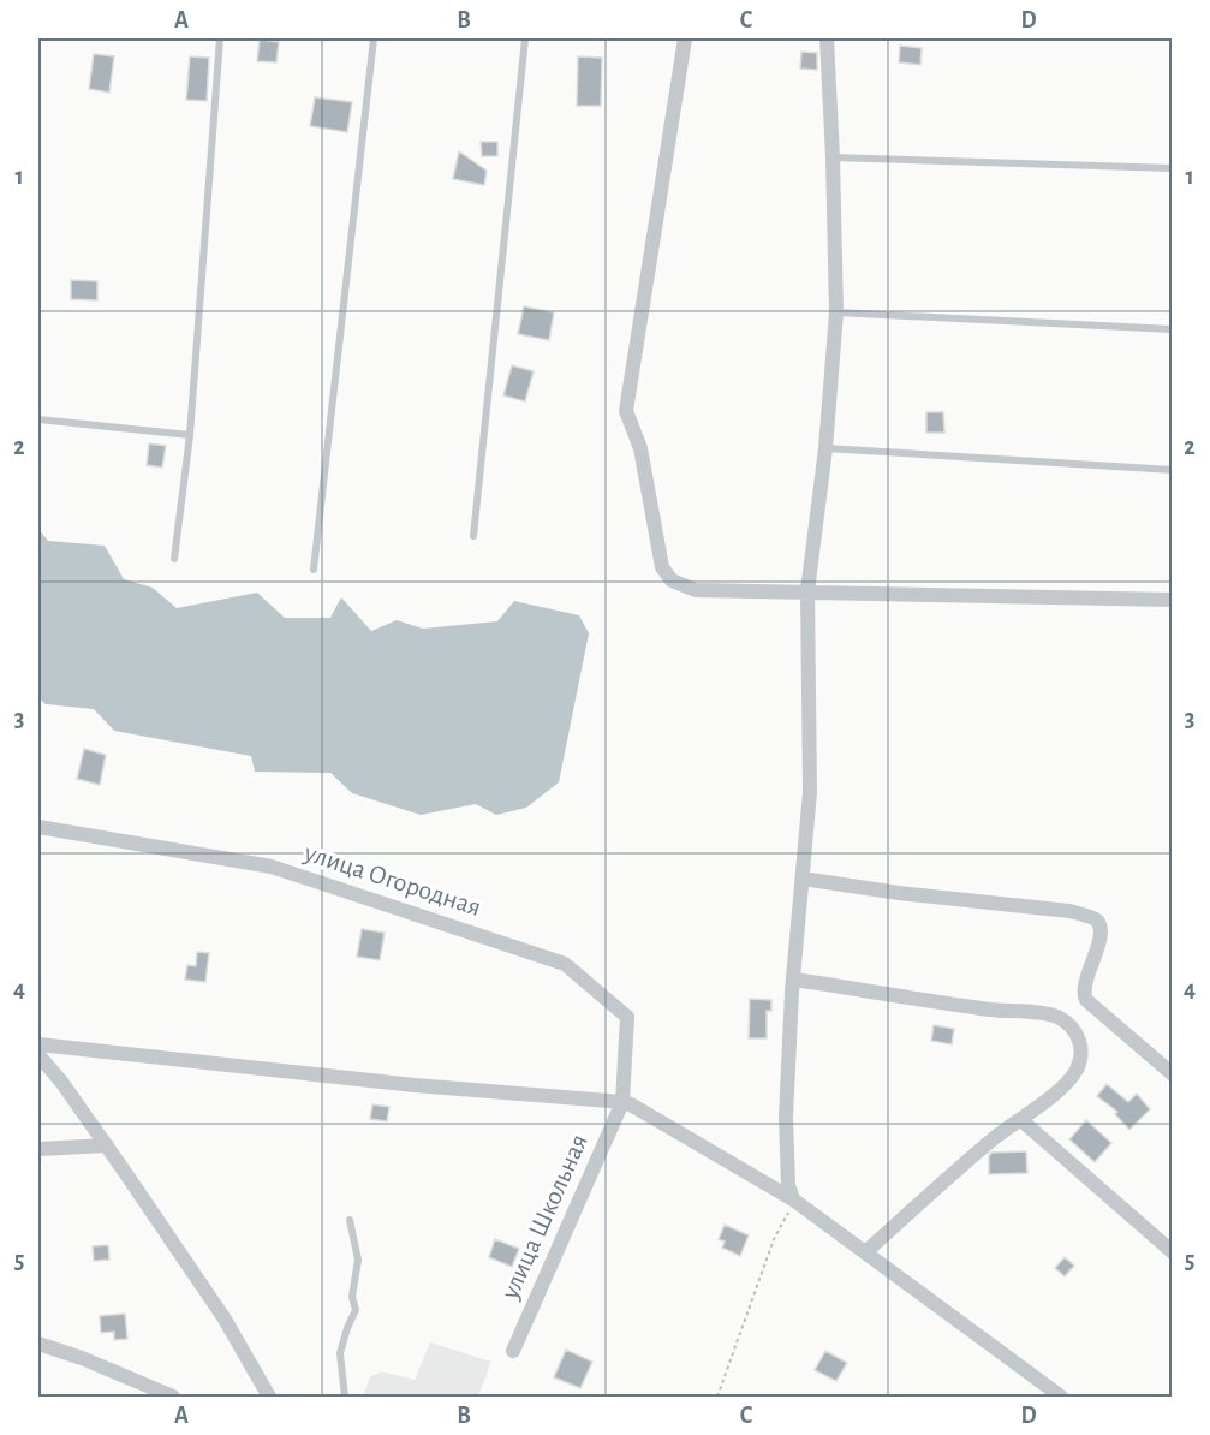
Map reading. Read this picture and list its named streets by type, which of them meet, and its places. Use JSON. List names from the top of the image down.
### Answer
{
  "streets": {
    "street": ["улица Огородная", "улица Школьная"]
  },
  "crossings": [
    ["улица Огородная", "улица Школьная"]
  ],
  "grid": {
    "columns": [
      "A",
      "B",
      "C",
      "D"
    ],
    "rows": [
      "1",
      "2",
      "3",
      "4",
      "5"
    ]
  }
}
